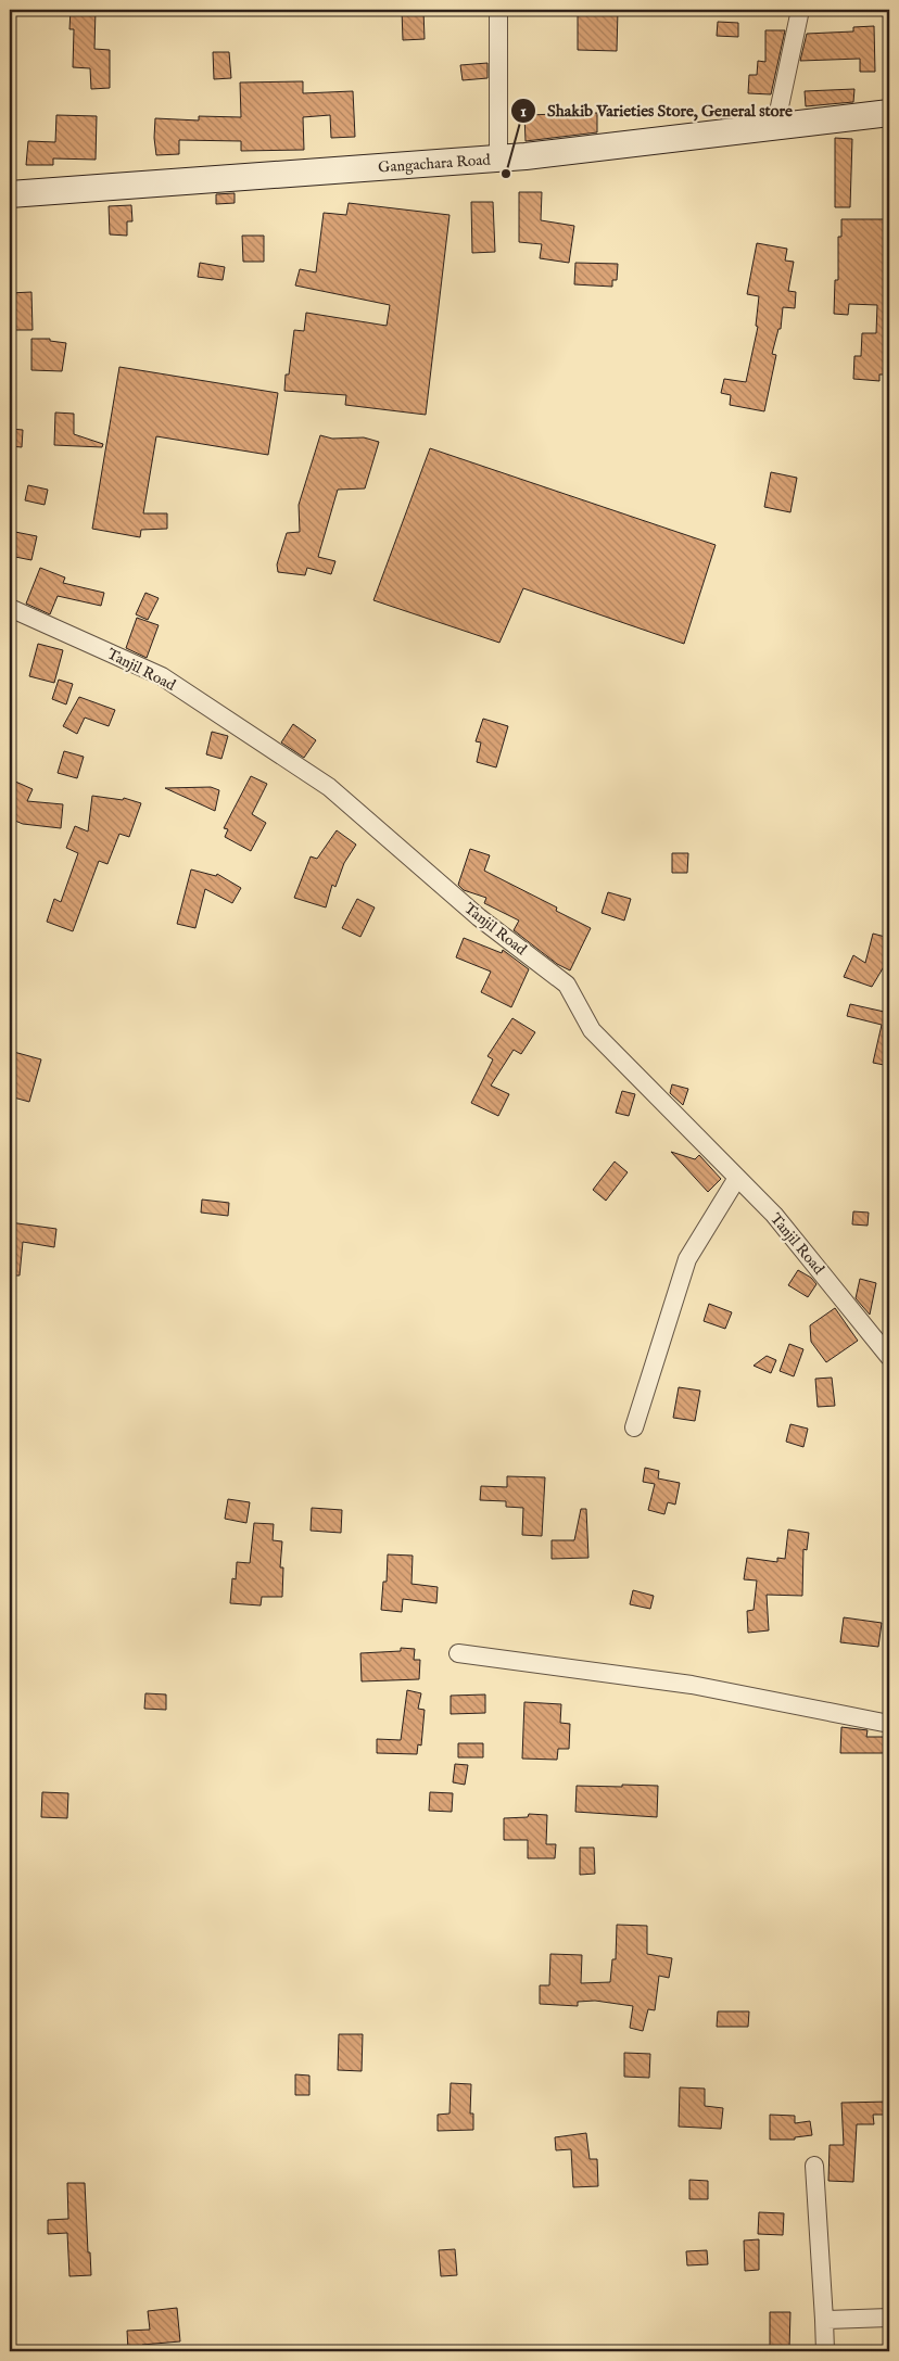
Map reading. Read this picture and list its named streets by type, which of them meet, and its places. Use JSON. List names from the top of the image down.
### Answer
{
  "streets": {
    "main road": ["Gangachara Road"],
    "street": ["Tanjil Road"]
  },
  "places": ["Shakib Varieties Store, General store"]
}
